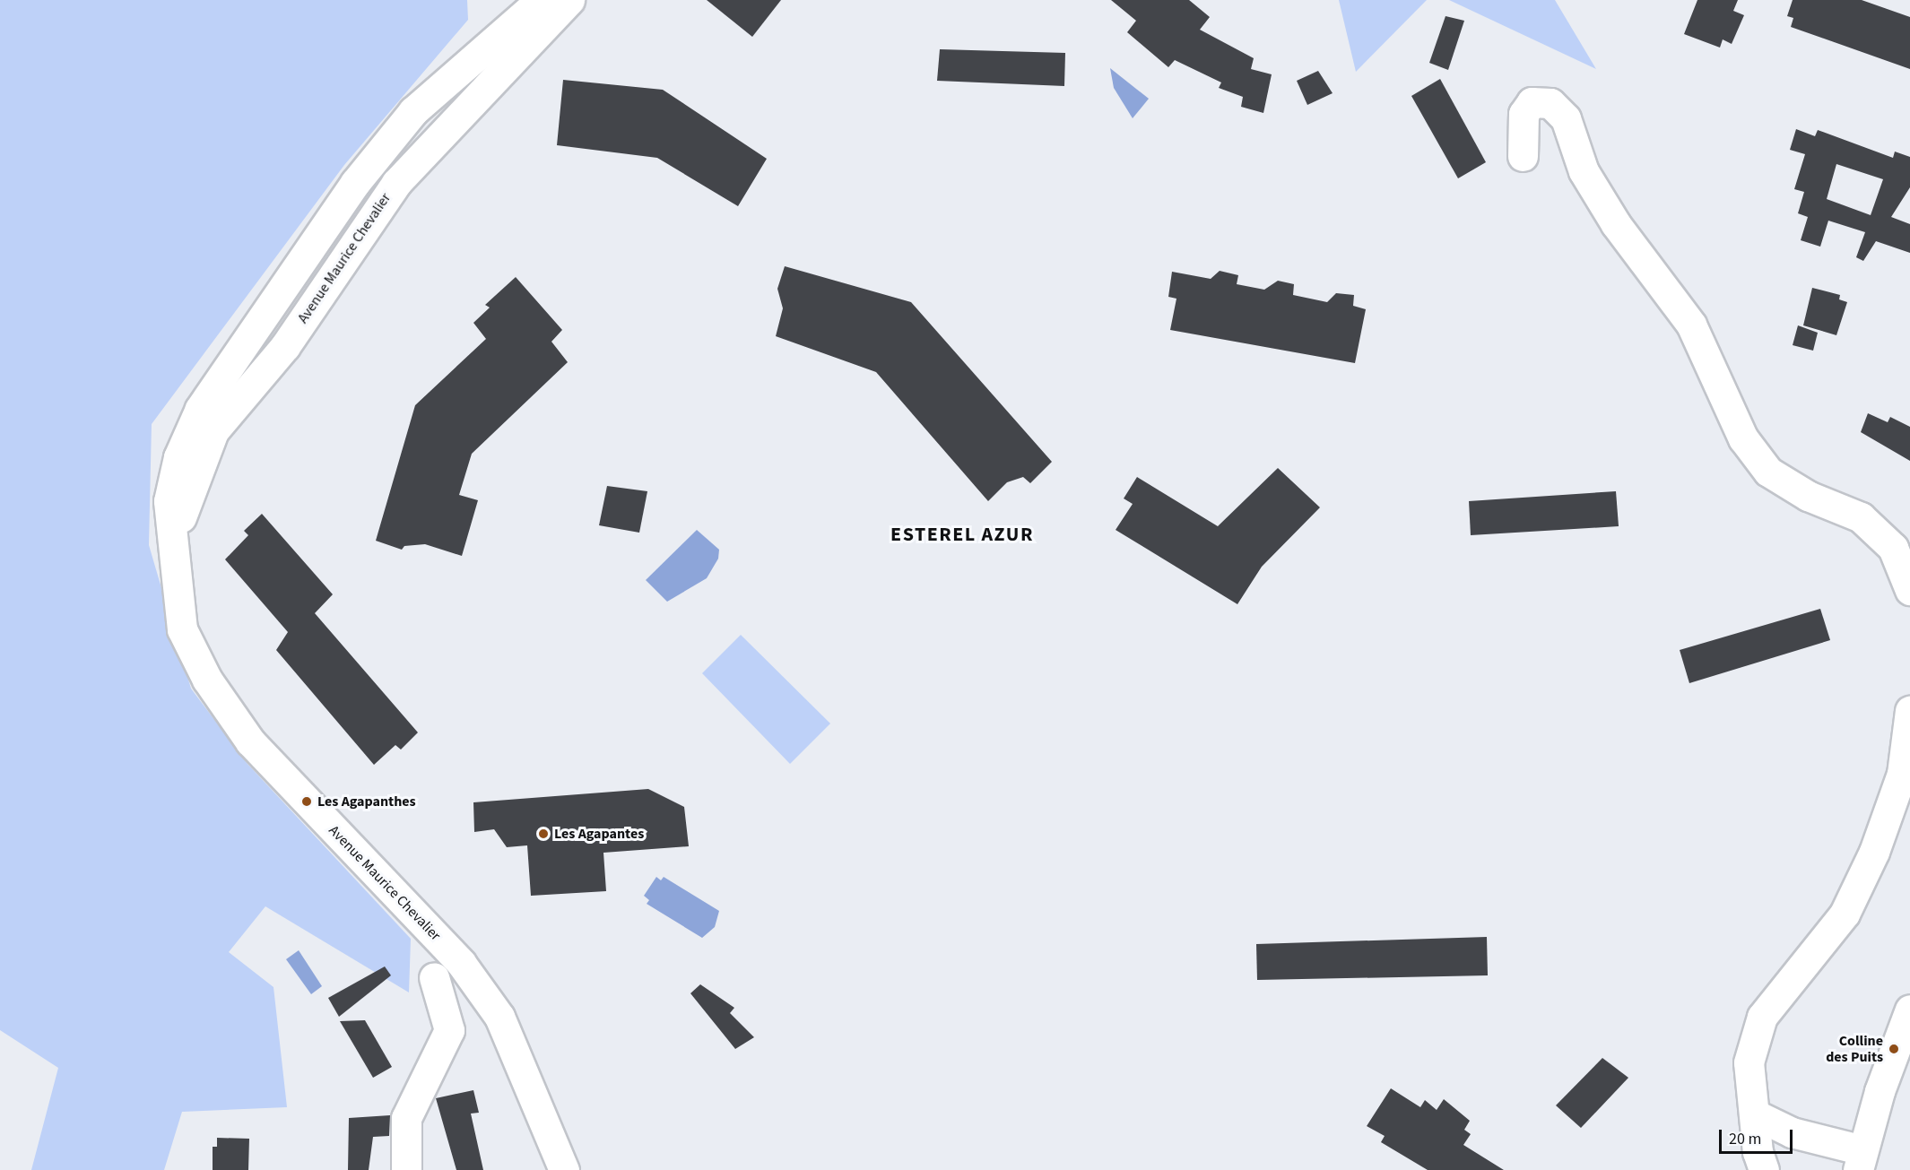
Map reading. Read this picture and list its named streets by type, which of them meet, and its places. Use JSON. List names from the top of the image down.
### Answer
{
  "streets": {
    "street": ["Avenue Maurice Chevalier"]
  },
  "districts": ["ESTEREL AZUR"],
  "places": ["Les Agapanthes", "Les Agapantes", "Colline des Puits"],
  "scale_bar": "20 m"
}
